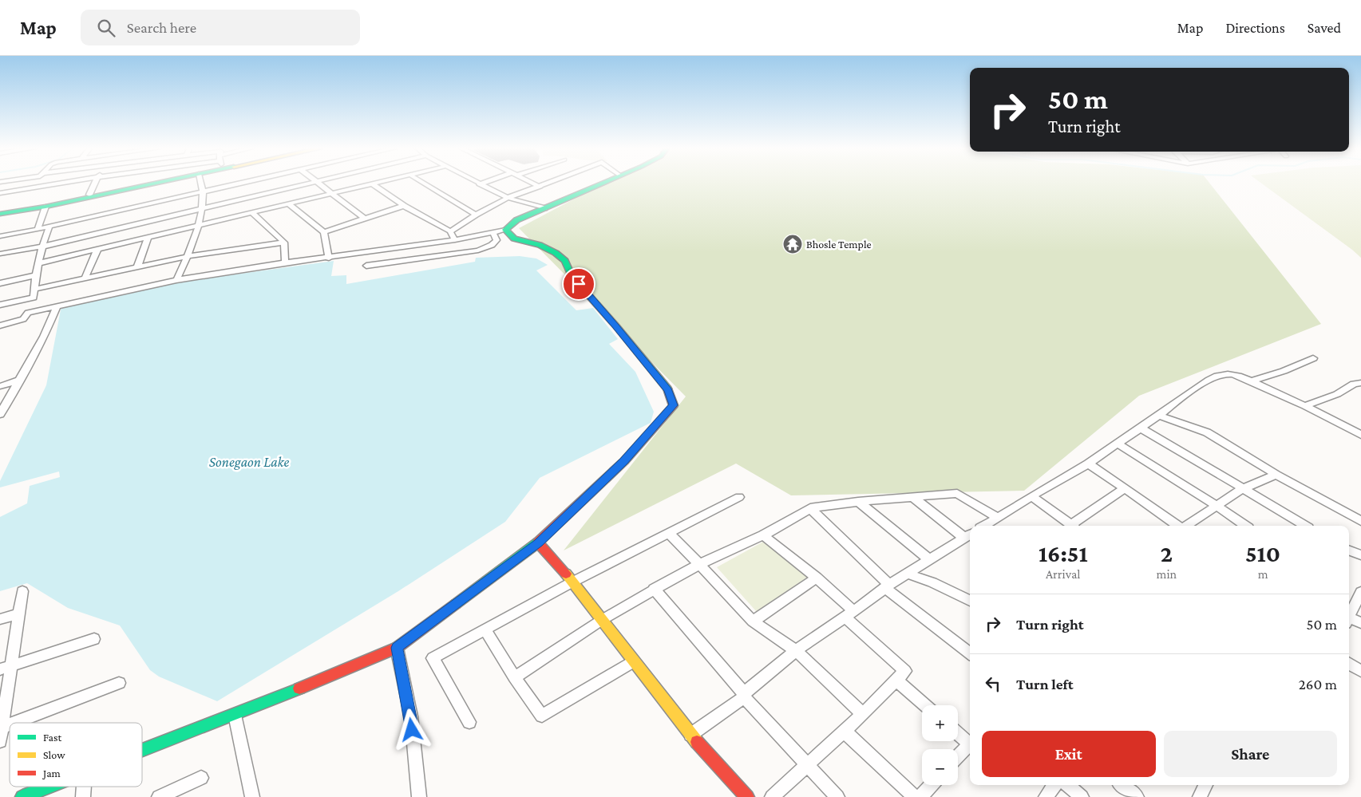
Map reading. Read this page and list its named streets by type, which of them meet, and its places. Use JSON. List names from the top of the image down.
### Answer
{
  "water": ["Sonegaon Lake"],
  "places": {
    "temple": ["Bhosle Temple"]
  },
  "legend": ["Fast", "Slow", "Jam"],
  "page": {
    "header": "Map",
    "search": "Search here",
    "nav": ["Map", "Directions", "Saved"],
    "turn": ["50 m", "Turn right"],
    "eta": [
      "16:51",
      "Arrival",
      "2",
      "min",
      "510",
      "m"
    ],
    "list": [
      {
        "name": "Turn right",
        "value": "50 m"
      },
      {
        "name": "Turn left",
        "value": "260 m"
      }
    ],
    "map_buttons": ["+", "−"],
    "buttons": ["Exit", "Share"]
  }
}
